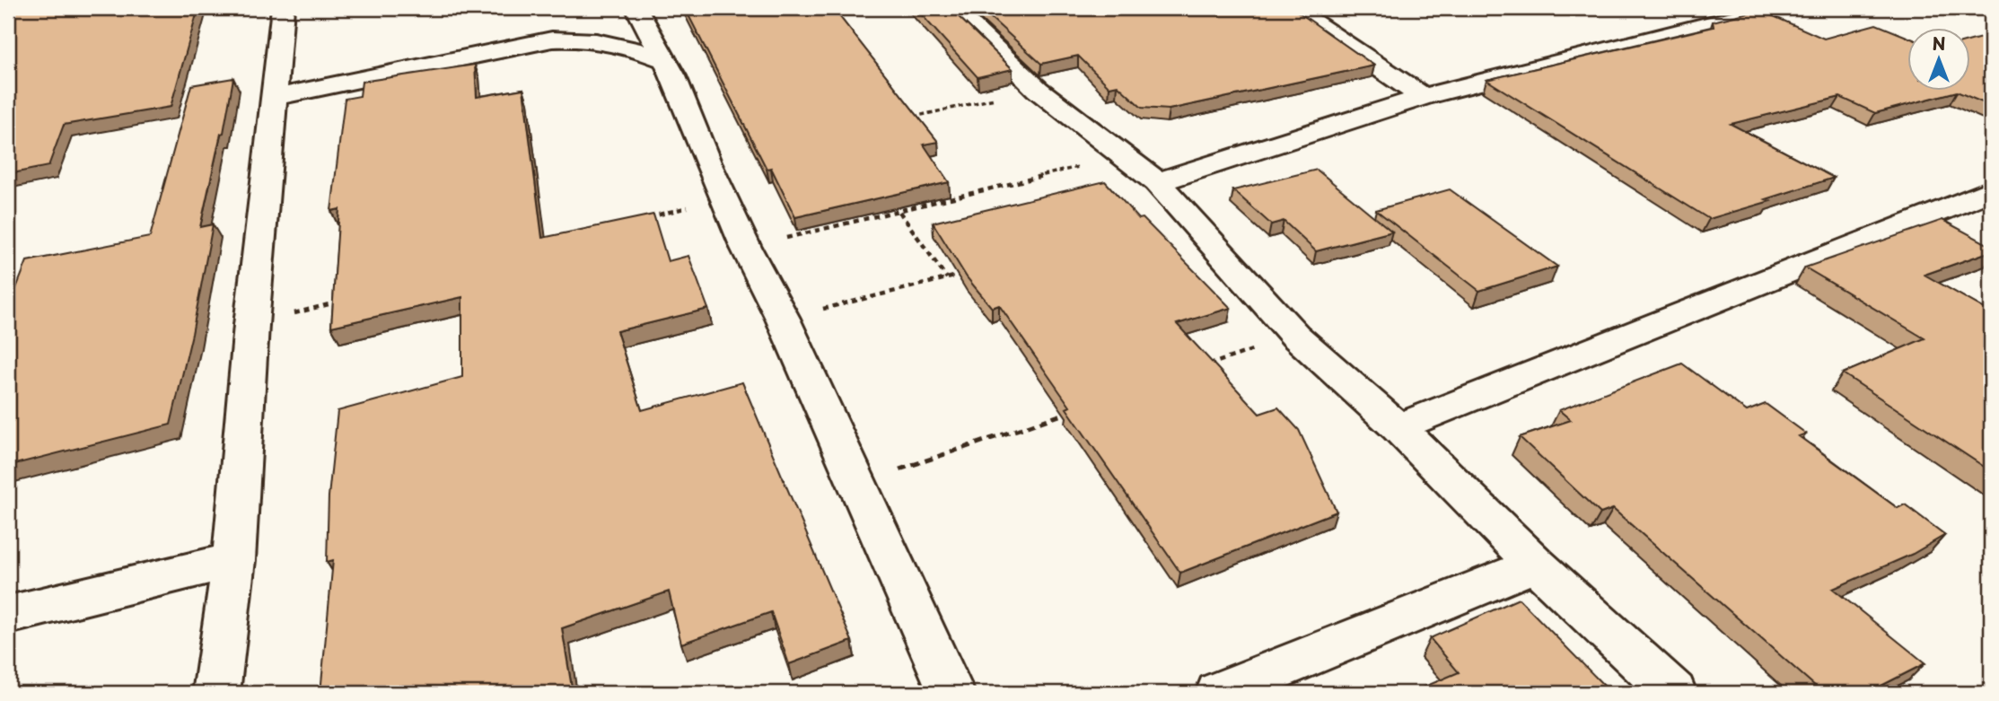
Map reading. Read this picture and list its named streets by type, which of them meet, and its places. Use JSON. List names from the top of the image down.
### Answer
{
  "north": "top"
}
